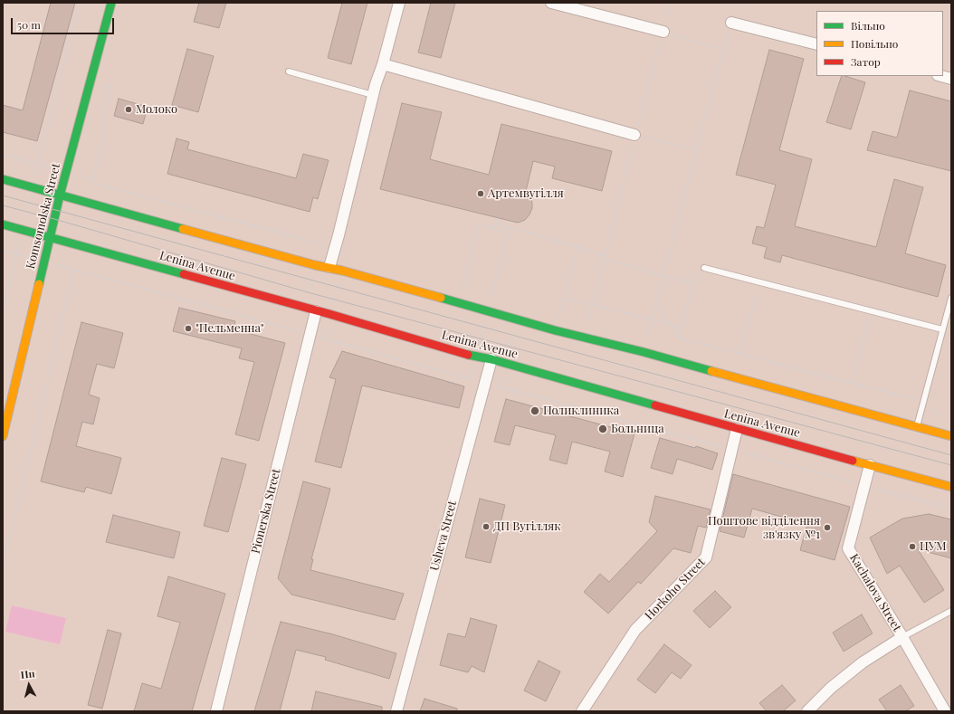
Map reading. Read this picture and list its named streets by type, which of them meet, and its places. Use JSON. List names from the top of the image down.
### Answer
{
  "streets": {
    "main road": ["Komsomolska Street", "Lenina Avenue"],
    "street": [
      "Pionerska Street",
      "Usheva Street",
      "Horkoho Street",
      "Kachalova Street"
    ]
  },
  "crossings": [
    ["Komsomolska Street", "Lenina Avenue"],
    ["Lenina Avenue", "Pionerska Street"],
    ["Lenina Avenue", "Usheva Street"],
    ["Lenina Avenue", "Horkoho Street"],
    ["Lenina Avenue", "Kachalova Street"]
  ],
  "places": [
    "Молоко",
    "Артемвугілля",
    "\"Пельменна\"",
    "Поликлиника",
    "Больница",
    "ДП Вугілляк",
    "Поштове відділення зв'язку №1",
    "ЦУМ"
  ],
  "legend": ["Вільно", "Повільно", "Затор"],
  "scale_bar": "50 m",
  "north": "top"
}
